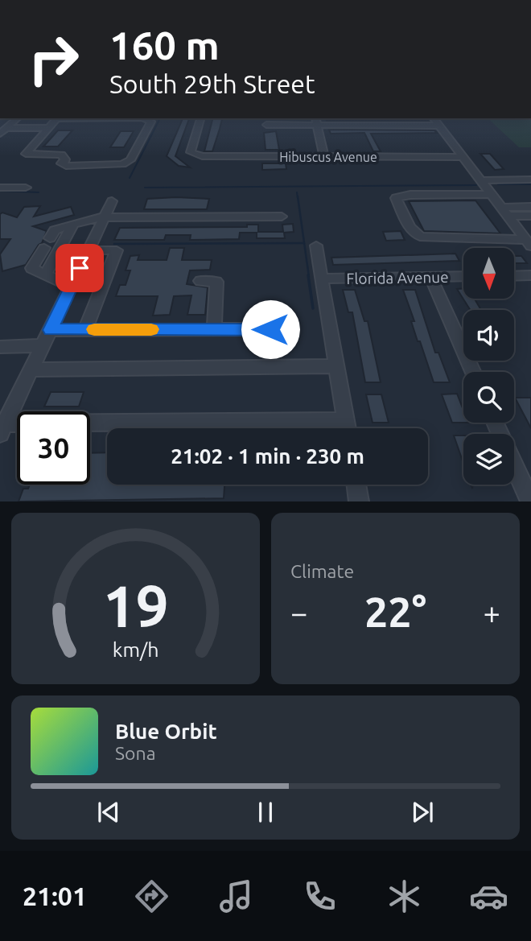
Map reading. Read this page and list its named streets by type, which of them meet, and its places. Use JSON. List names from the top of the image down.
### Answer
{
  "streets": {
    "street": ["Hibuscus Avenue", "Florida Avenue"]
  },
  "north": "bottom",
  "page": {
    "turn": ["160 m", "South 29th Street"],
    "limit": "30",
    "trip": "21:02 · 1 min · 230 m",
    "tile": "Climate",
    "heat": ["−", "22°", "+"],
    "song": ["Blue Orbit", "Sona"],
    "tabs": "21:01",
    "gauge": ["19", "km/h"]
  }
}
